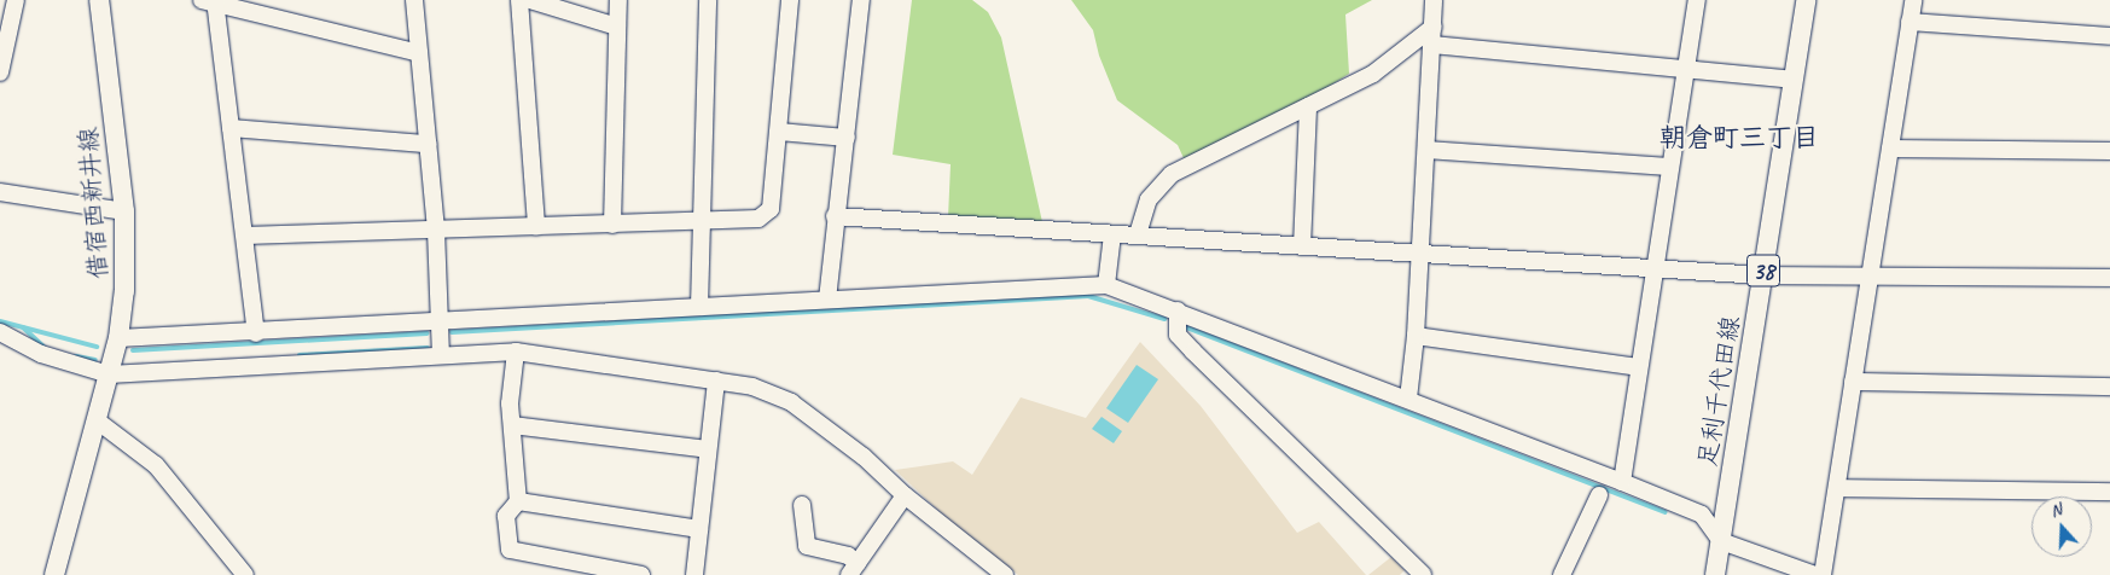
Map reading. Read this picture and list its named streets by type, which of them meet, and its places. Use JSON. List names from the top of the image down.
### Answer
{
  "streets": {
    "main road": ["借宿西新井線", "38", "足利千代田線"]
  },
  "districts": ["朝倉町三丁目"],
  "north": "top"
}
